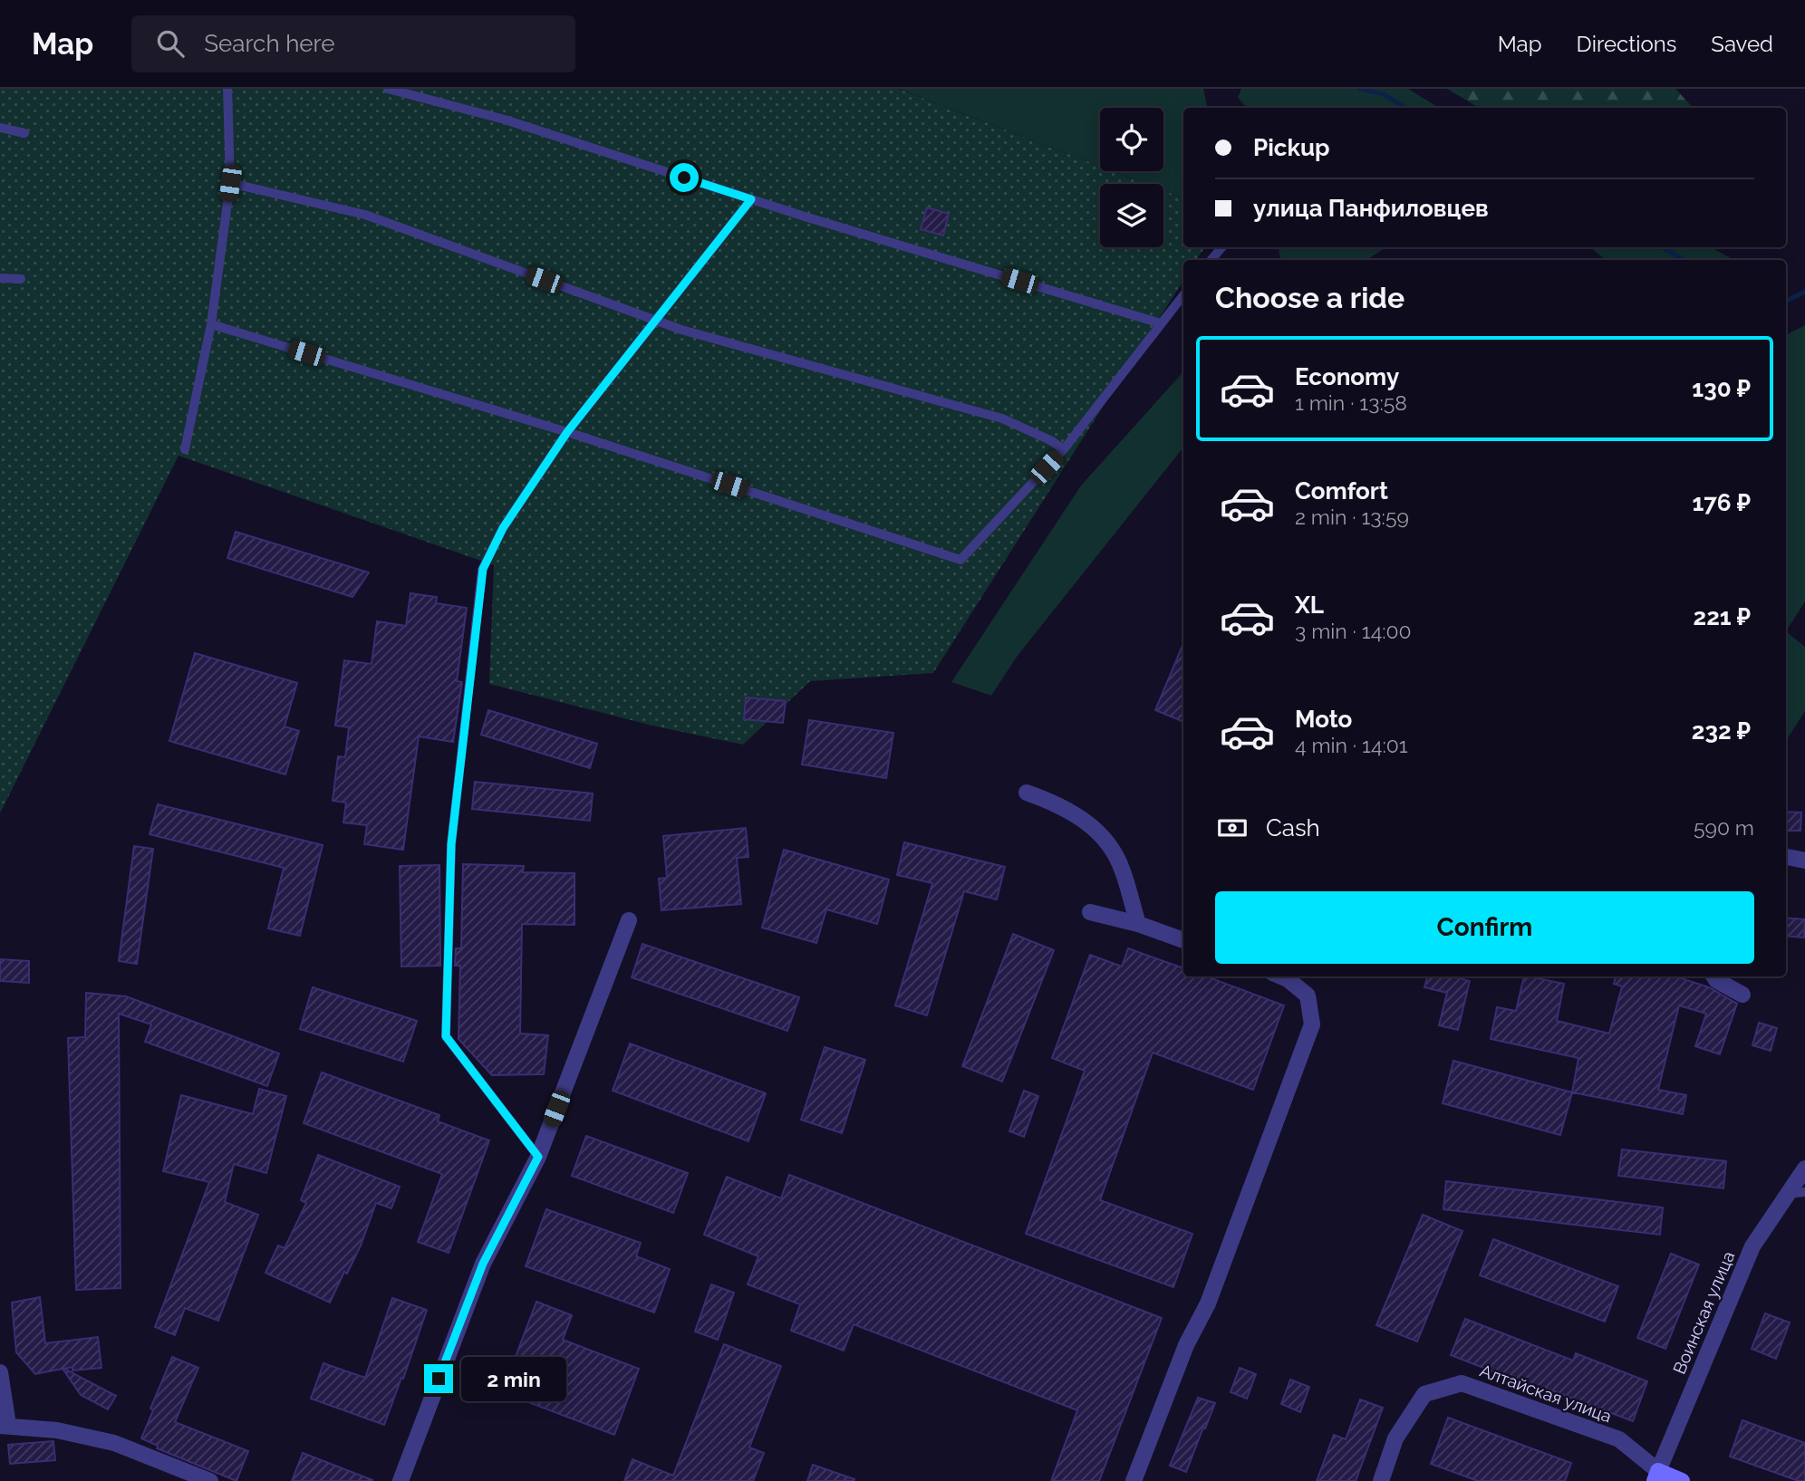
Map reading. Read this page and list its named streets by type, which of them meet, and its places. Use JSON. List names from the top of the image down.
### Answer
{
  "streets": {
    "street": ["Воинская улица", "Алтайская улица"]
  },
  "crossings": [
    ["Воинская улица", "Алтайская улица"]
  ],
  "page": {
    "header": "Map",
    "search": "Search here",
    "nav": ["Map", "Directions", "Saved"],
    "banner": ["Pickup", "улица Панфиловцев"],
    "heading": "Choose a ride",
    "list": [
      {
        "name": "Economy",
        "note": "1 min · 13:58",
        "value": "130 ₽"
      },
      {
        "name": "Comfort",
        "note": "2 min · 13:59",
        "value": "176 ₽"
      },
      {
        "name": "XL",
        "note": "3 min · 14:00",
        "value": "221 ₽"
      },
      {
        "name": "Moto",
        "note": "4 min · 14:01",
        "value": "232 ₽"
      }
    ],
    "pay": ["Cash", "590 m"],
    "buttons": "Confirm",
    "bubble": "2 min"
  }
}
